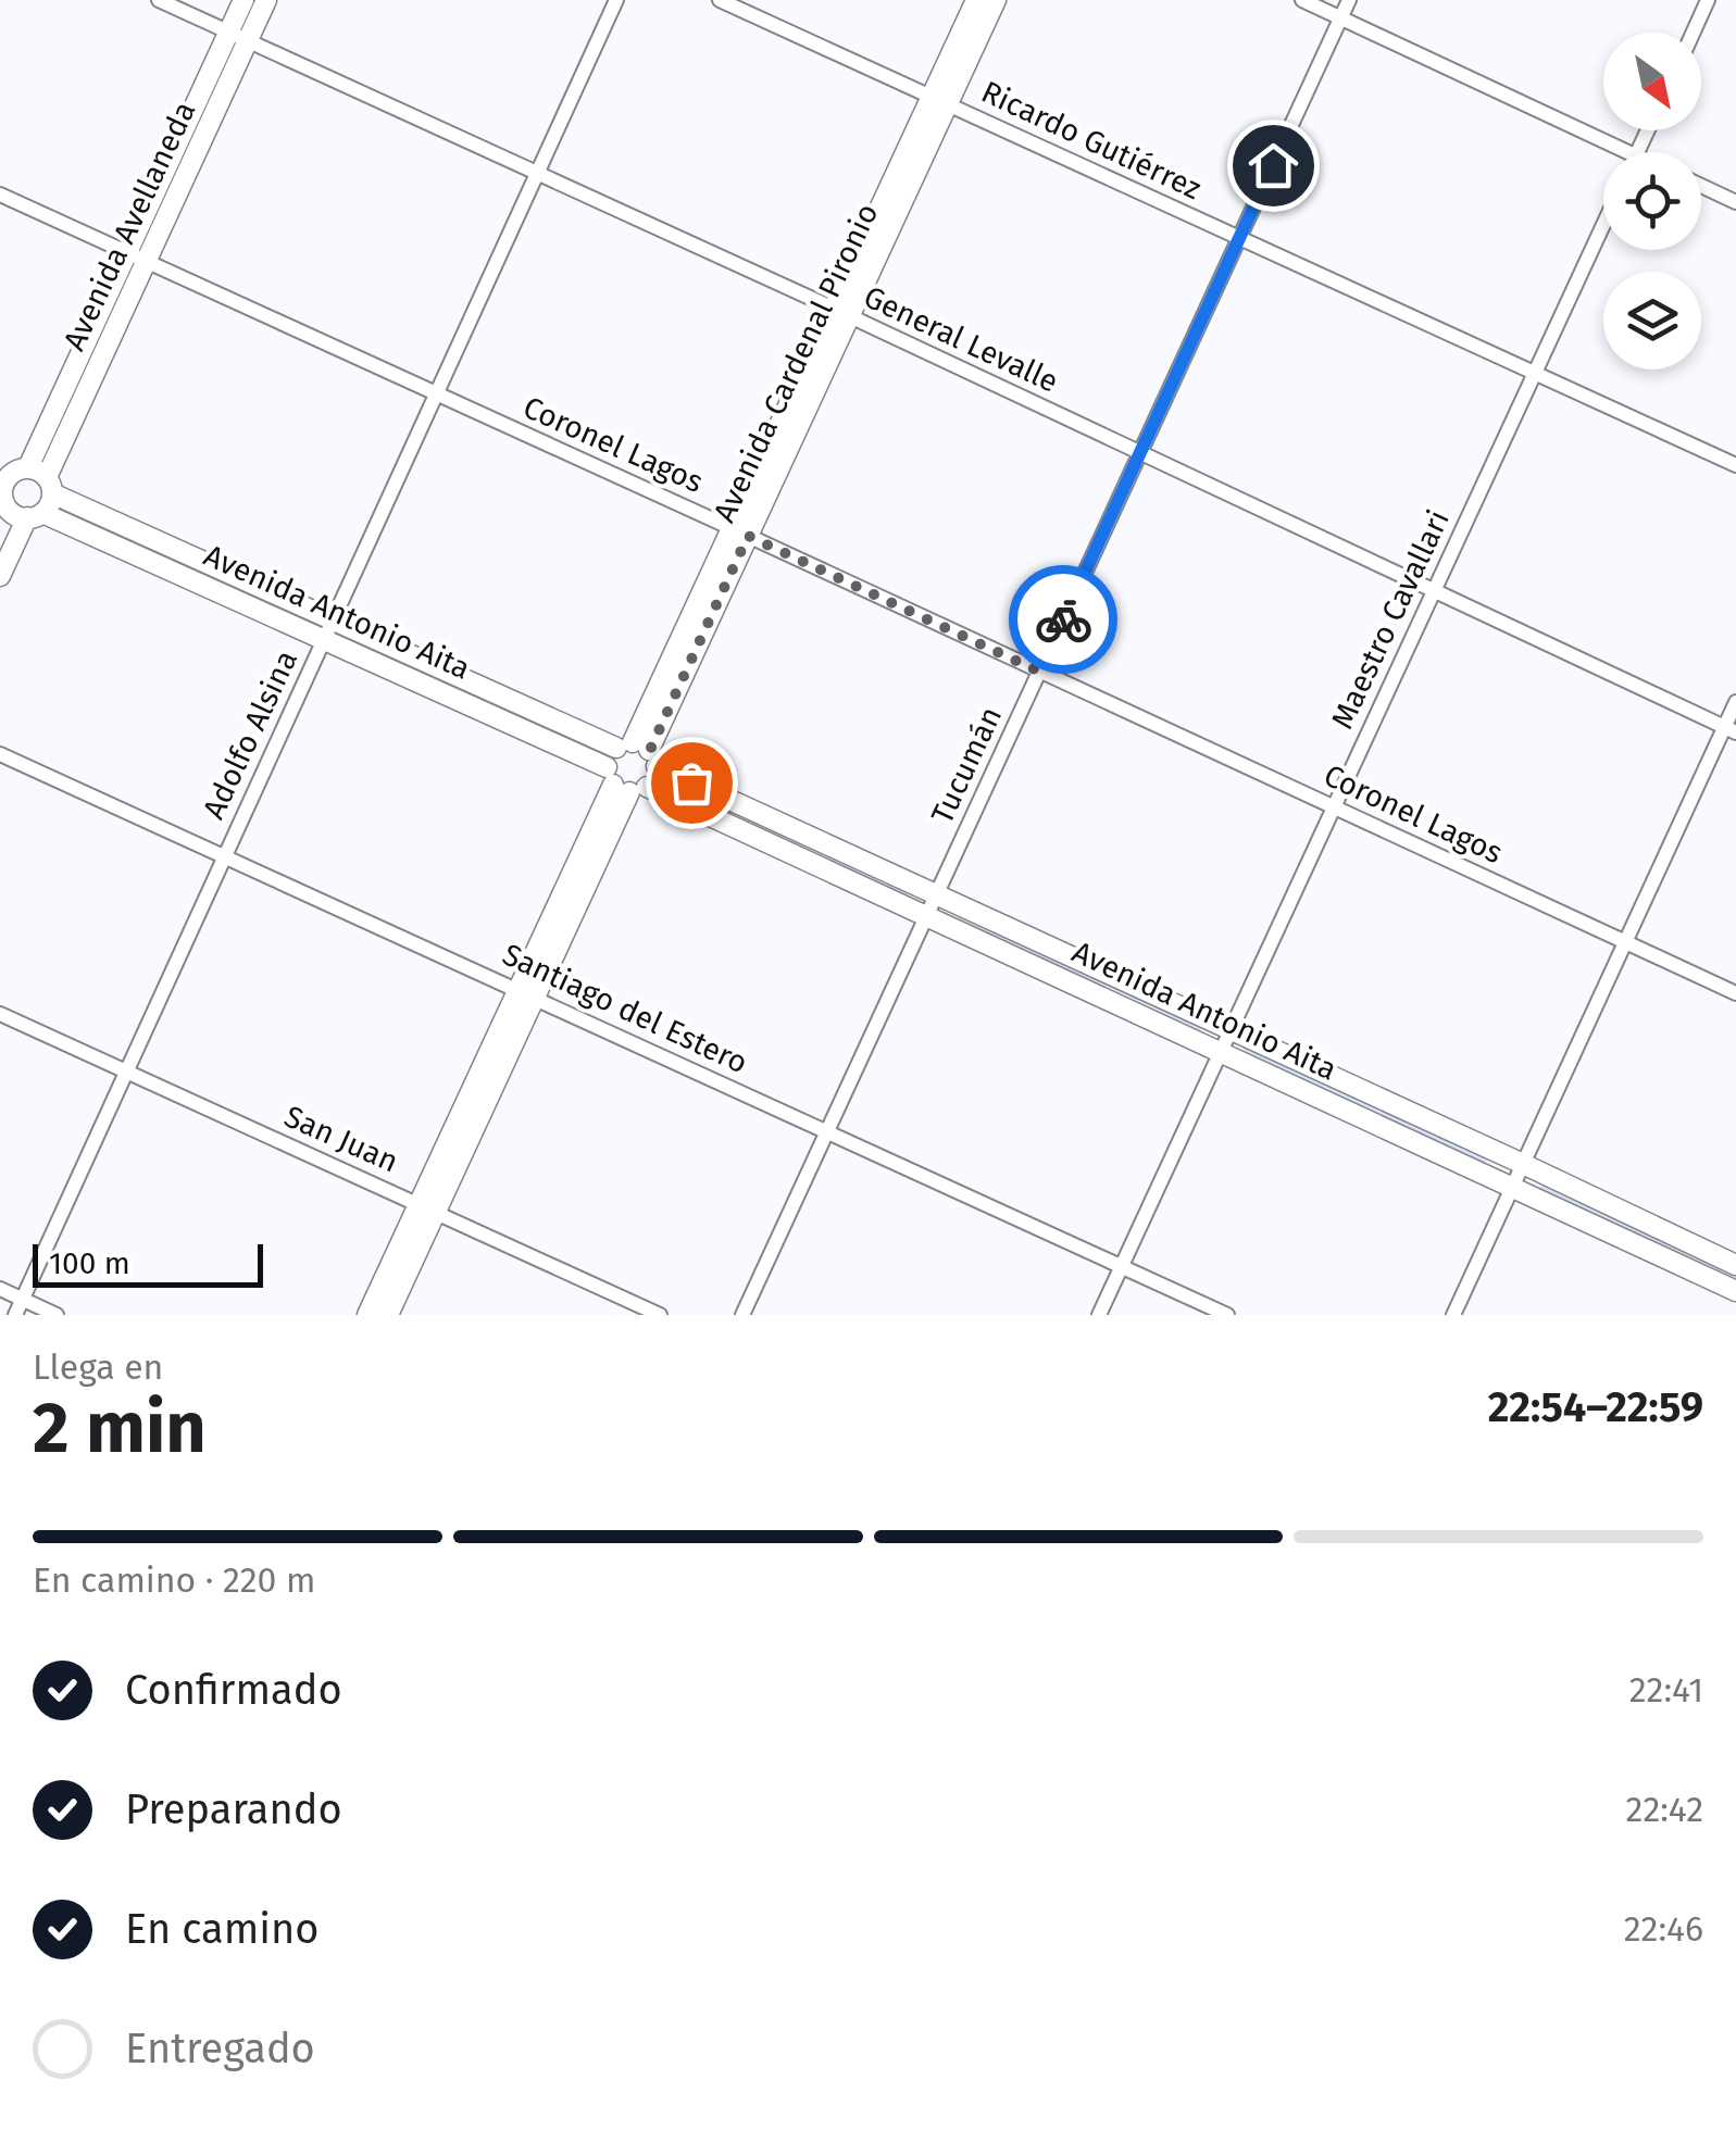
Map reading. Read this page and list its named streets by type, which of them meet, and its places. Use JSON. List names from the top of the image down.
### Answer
{
  "streets": {
    "main road": ["Avenida Avellaneda", "Avenida Cardenal Pironio", "Avenida Antonio Aita"],
    "street": [
      "Ricardo Gutiérrez",
      "General Levalle",
      "Coronel Lagos",
      "Maestro Cavallari",
      "Adolfo Alsina",
      "Tucumán",
      "Santiago del Estero",
      "San Juan"
    ]
  },
  "crossings": [
    ["Ricardo Gutiérrez", "Avenida Cardenal Pironio"],
    ["Ricardo Gutiérrez", "Maestro Cavallari"],
    ["Ricardo Gutiérrez", "Tucumán"],
    ["Avenida Avellaneda", "General Levalle"],
    ["Avenida Avellaneda", "Coronel Lagos"],
    ["Avenida Avellaneda", "Avenida Antonio Aita"],
    ["General Levalle", "Avenida Cardenal Pironio"],
    ["General Levalle", "Maestro Cavallari"],
    ["General Levalle", "Adolfo Alsina"],
    ["General Levalle", "Tucumán"],
    ["Avenida Cardenal Pironio", "Coronel Lagos"],
    ["Avenida Cardenal Pironio", "Avenida Antonio Aita"],
    ["Coronel Lagos", "Maestro Cavallari"],
    ["Coronel Lagos", "Adolfo Alsina"],
    ["Coronel Lagos", "Tucumán"],
    ["Avenida Antonio Aita", "Maestro Cavallari"],
    ["Avenida Antonio Aita", "Adolfo Alsina"],
    ["Avenida Antonio Aita", "Tucumán"],
    ["Maestro Cavallari", "Santiago del Estero"],
    ["Adolfo Alsina", "Santiago del Estero"],
    ["Adolfo Alsina", "San Juan"],
    ["Tucumán", "Santiago del Estero"]
  ],
  "scale_bar": "100 m",
  "north": "bottom right",
  "page": {
    "scale": "100 m",
    "heading": ["2 min", "Llega en", "22:54–22:59"],
    "bar": "En camino · 220 m",
    "list": [
      ["Confirmado", "22:41"],
      ["Preparando", "22:42"],
      ["En camino", "22:46"],
      "Entregado"
    ]
  }
}
